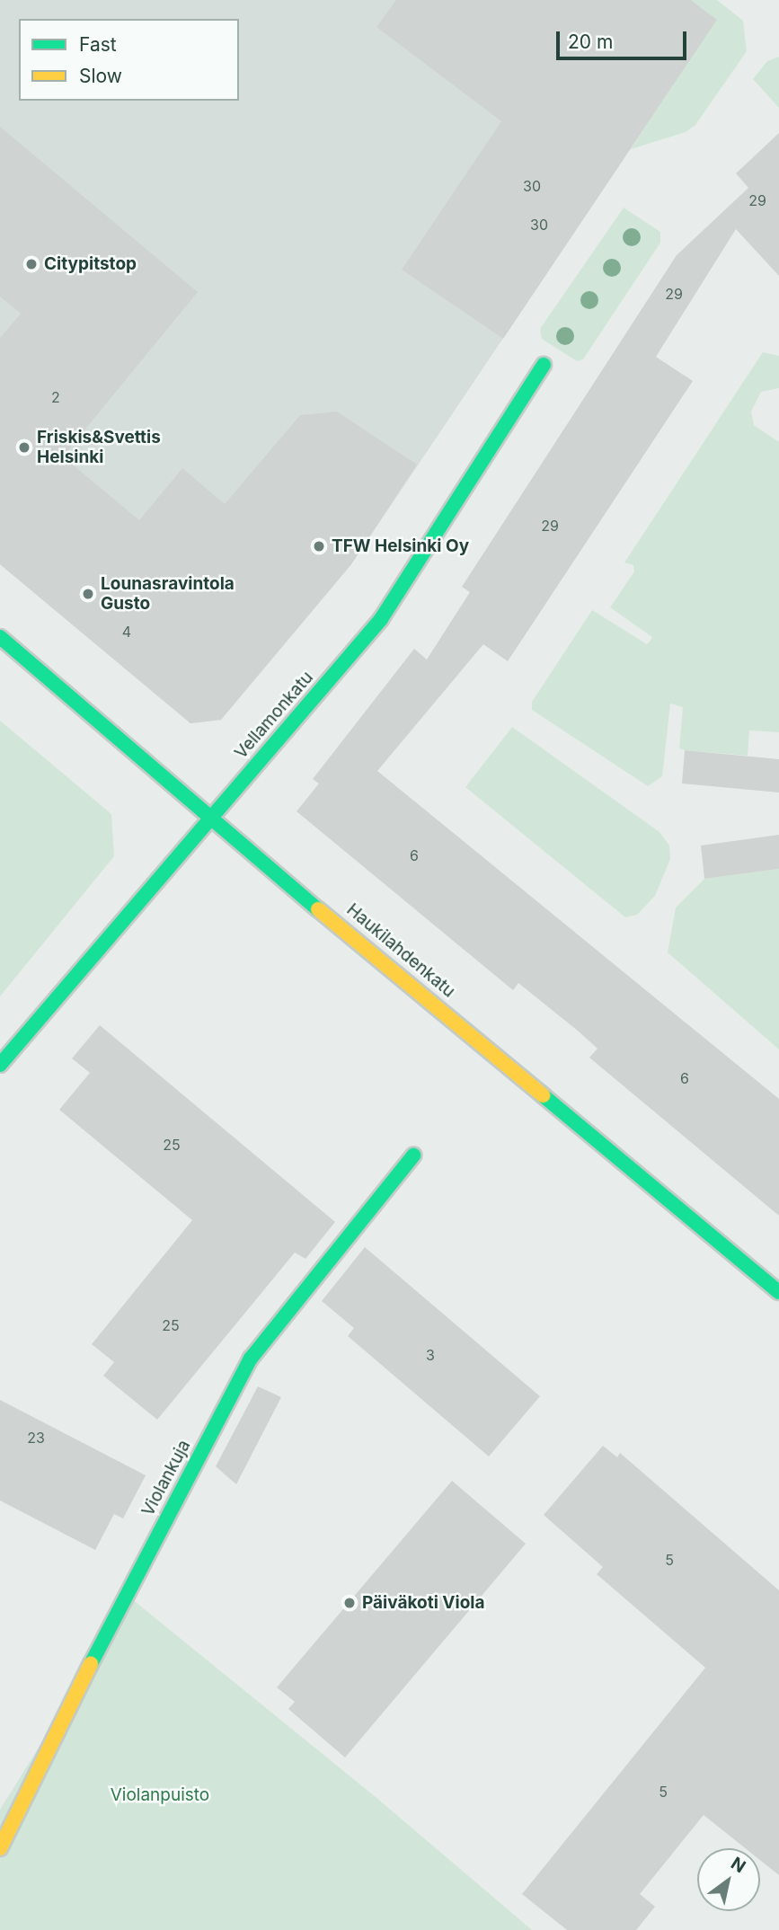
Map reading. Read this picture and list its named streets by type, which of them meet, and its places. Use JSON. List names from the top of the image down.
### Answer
{
  "streets": {
    "street": ["Vellamonkatu", "Haukilahdenkatu", "Violankuja"]
  },
  "crossings": [
    ["Vellamonkatu", "Haukilahdenkatu"]
  ],
  "parks": ["Violanpuisto"],
  "places": [
    "Citypitstop",
    "Friskis&Svettis Helsinki",
    "TFW Helsinki Oy",
    "Lounasravintola Gusto",
    "Päiväkoti Viola"
  ],
  "house_numbers": [
    "30",
    "29",
    "30",
    "29",
    "2",
    "29",
    "4",
    "6",
    "6",
    "25",
    "25",
    "3",
    "23",
    "5",
    "5"
  ],
  "legend": ["Fast", "Slow"],
  "scale_bar": "20 m",
  "north": "top right"
}
